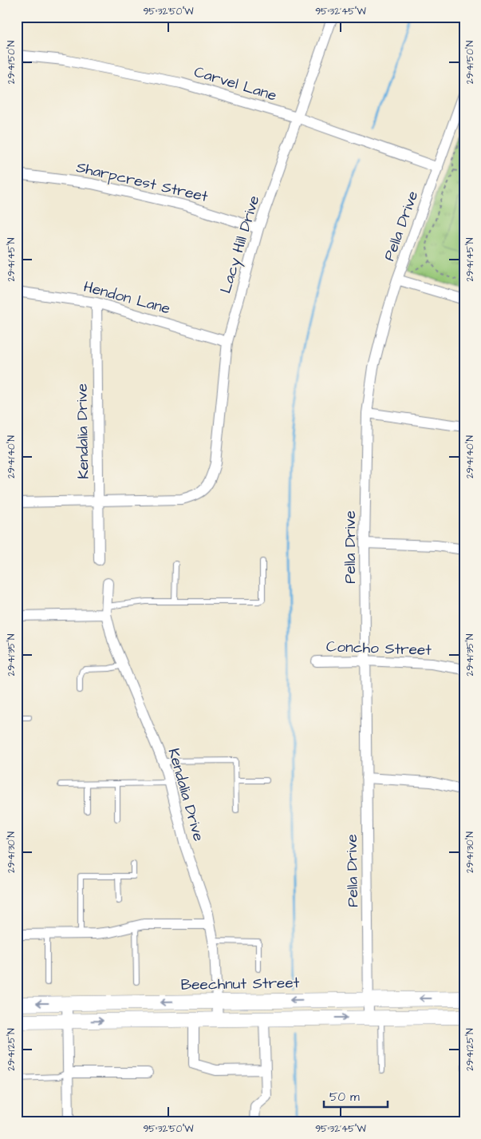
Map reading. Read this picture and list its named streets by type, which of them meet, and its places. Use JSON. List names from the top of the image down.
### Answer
{
  "streets": {
    "main road": ["Beechnut Street"],
    "street": [
      "Carvel Lane",
      "Sharpcrest Street",
      "Pella Drive",
      "Lacy Hill Drive",
      "Hendon Lane",
      "Kendalia Drive",
      "Concho Street"
    ]
  },
  "crossings": [
    ["Carvel Lane", "Pella Drive"],
    ["Carvel Lane", "Lacy Hill Drive"],
    ["Sharpcrest Street", "Lacy Hill Drive"],
    ["Pella Drive", "Concho Street"],
    ["Pella Drive", "Beechnut Street"],
    ["Lacy Hill Drive", "Hendon Lane"],
    ["Lacy Hill Drive", "Kendalia Drive"],
    ["Hendon Lane", "Kendalia Drive"],
    ["Kendalia Drive", "Beechnut Street"]
  ],
  "scale_bar": "50 m",
  "coordinates": [
    "95°32'50\"W",
    "95°32'45\"W",
    "29°41'50\"N",
    "29°41'45\"N",
    "29°41'40\"N",
    "29°41'35\"N",
    "29°41'30\"N",
    "29°41'25\"N"
  ]
}
